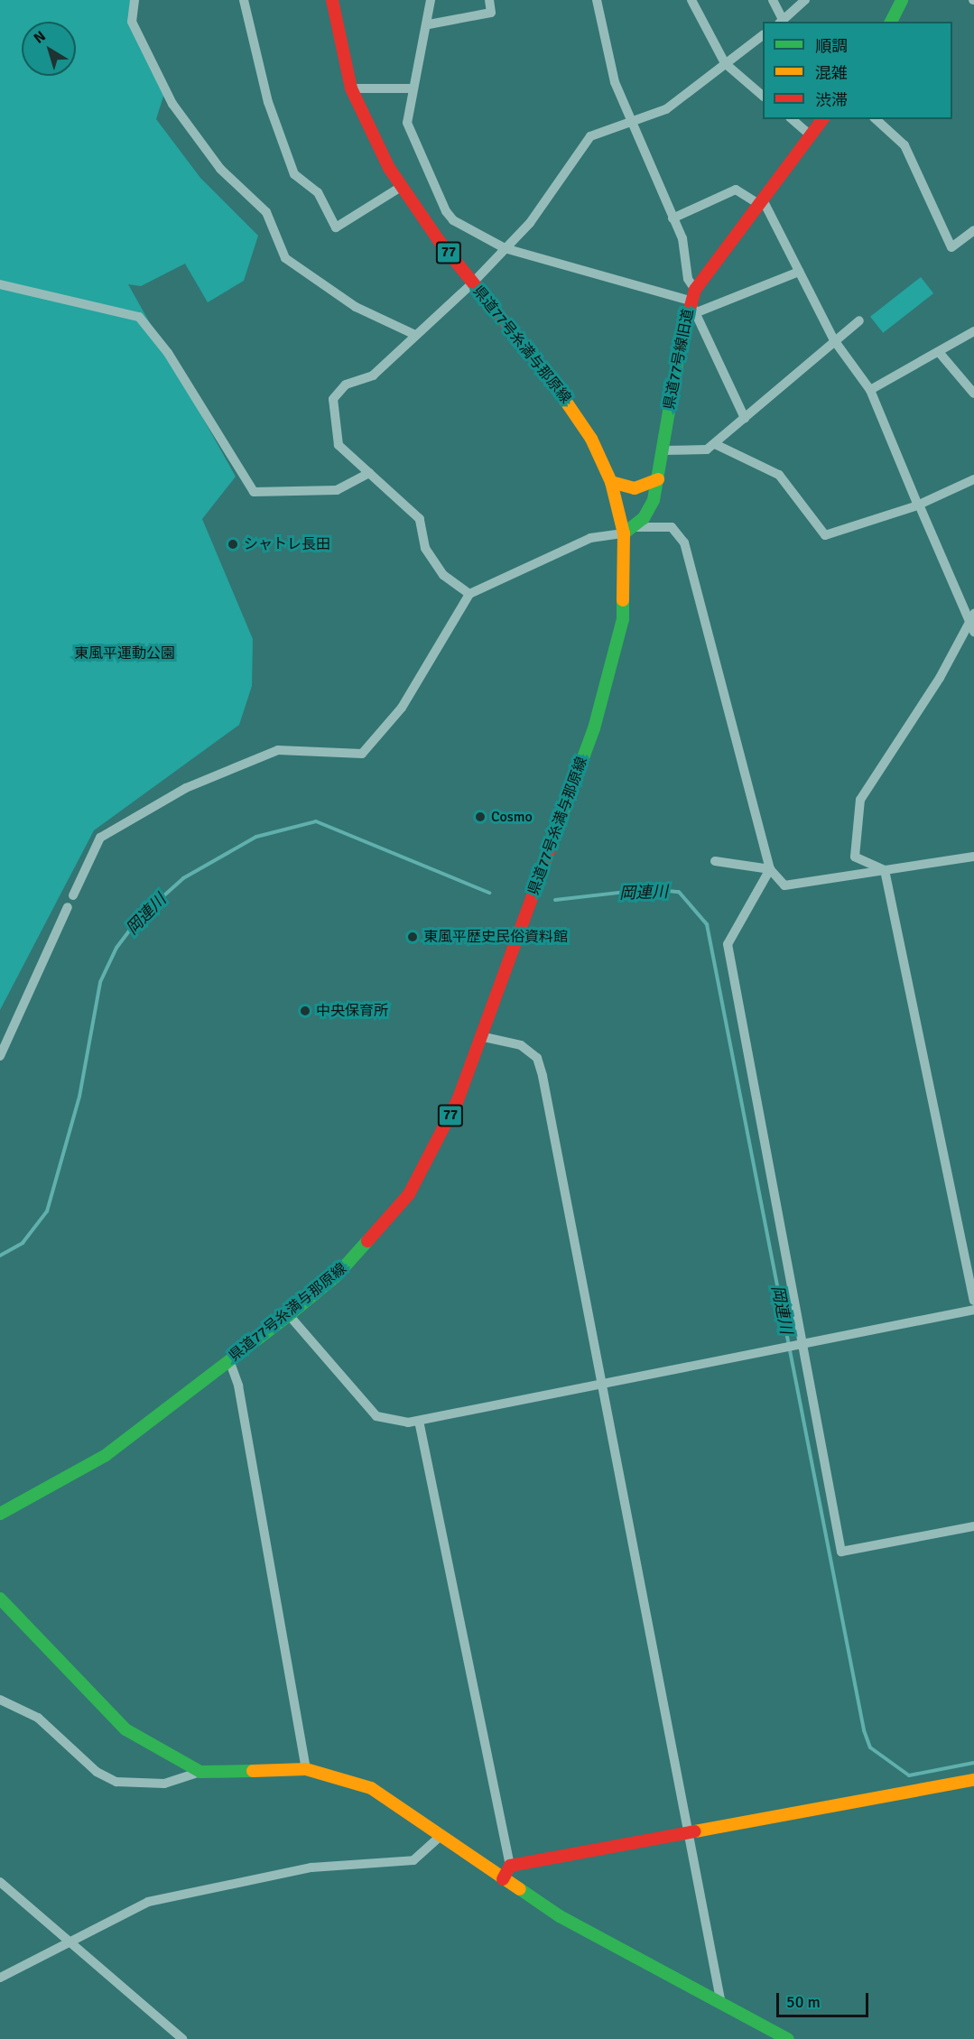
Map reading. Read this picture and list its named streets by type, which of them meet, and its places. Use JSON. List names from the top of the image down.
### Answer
{
  "streets": {
    "street": ["77", "県道77号糸満与那原線", "県道77号線旧道"]
  },
  "crossings": [
    ["県道77号糸満与那原線", "県道77号線旧道"]
  ],
  "water": ["岡連川"],
  "parks": ["東風平運動公園"],
  "places": [
    "シャトレ長田",
    "Cosmo",
    "東風平歴史民俗資料館",
    "中央保育所"
  ],
  "legend": ["順調", "混雑", "渋滞"],
  "scale_bar": "50 m",
  "north": "top left"
}
